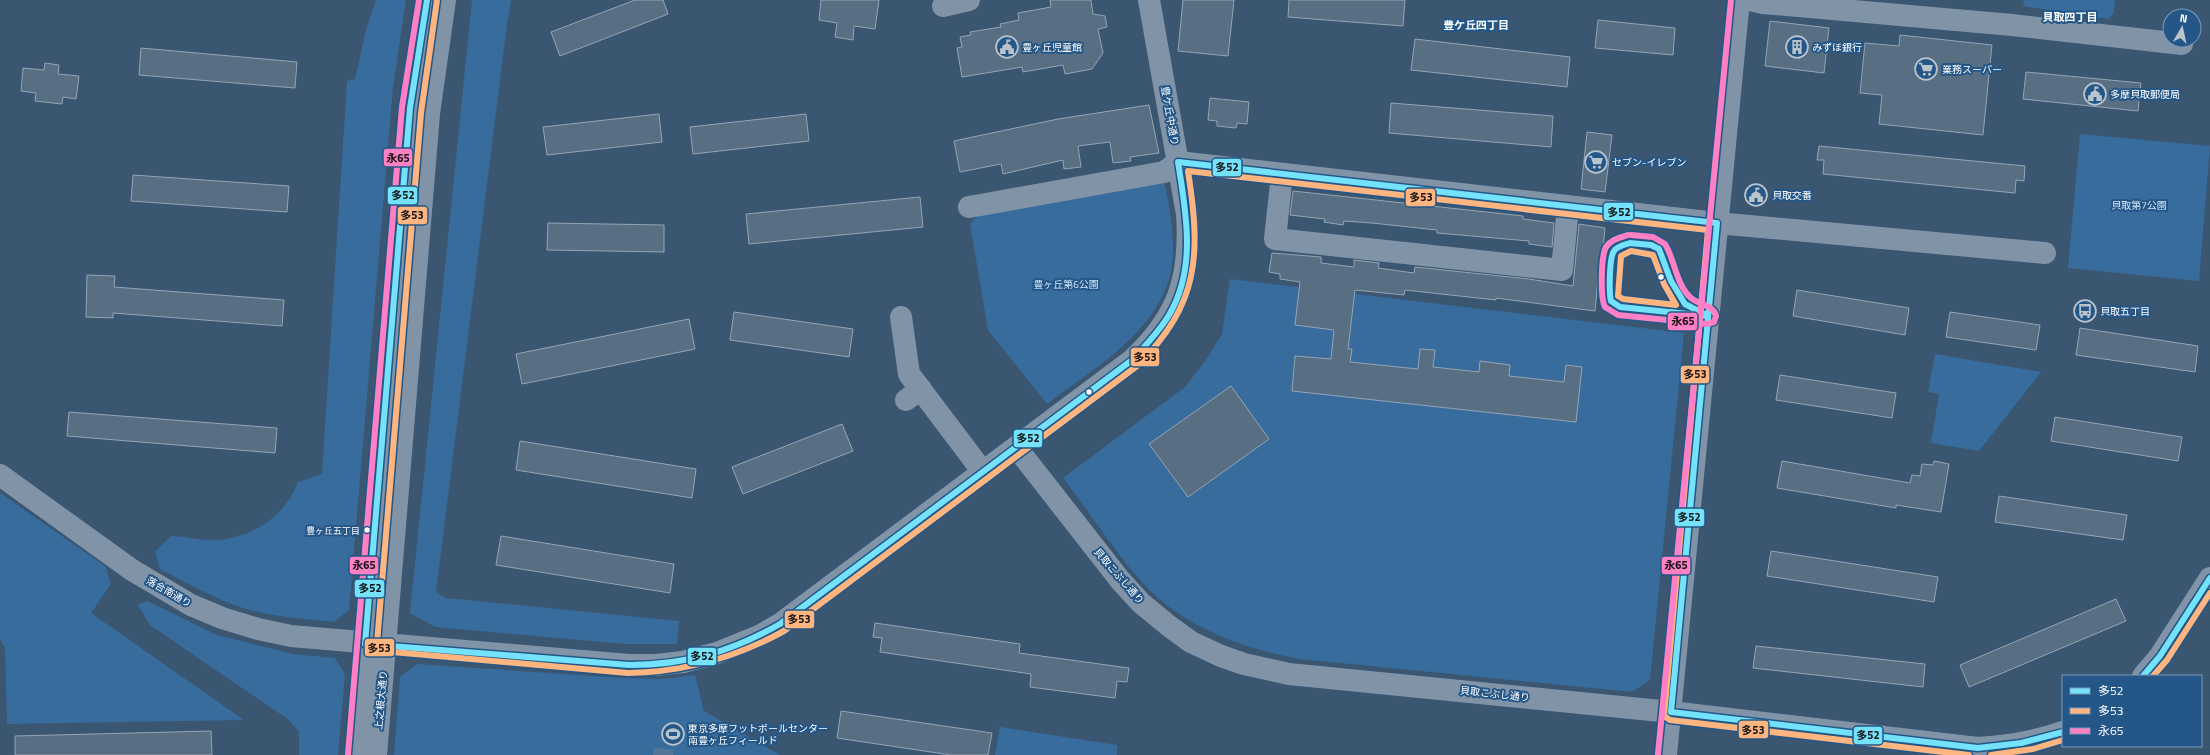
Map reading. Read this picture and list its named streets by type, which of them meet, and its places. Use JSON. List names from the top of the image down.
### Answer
{
  "streets": {
    "street": [
      "豊ケ丘中通り",
      "貝取こぶし通り",
      "落合南通り",
      "上之根大通り"
    ]
  },
  "crossings": [
    ["豊ケ丘中通り", "貝取こぶし通り"],
    ["豊ケ丘中通り", "落合南通り"],
    ["豊ケ丘中通り", "上之根大通り"],
    ["落合南通り", "上之根大通り"]
  ],
  "districts": ["貝取四丁目", "豊ケ丘四丁目"],
  "parks": ["貝取第7公園", "豊ヶ丘第6公園"],
  "places": {
    "public building": ["豊ヶ丘児童館", "多摩貝取郵便局", "貝取交番"],
    "building": ["みずほ銀行"],
    "supermarket": ["業務スーパー", "セブン-イレブン"],
    "bus stop": ["貝取五丁目"],
    "other": ["豊ヶ丘五丁目"],
    "sports": ["東京多摩フットボールセンター 南豊ヶ丘フィールド"]
  },
  "lines": ["transit line 多52", "transit line 多53", "transit line 永65"],
  "legend": ["多52", "多53", "永65"],
  "north": "top"
}
